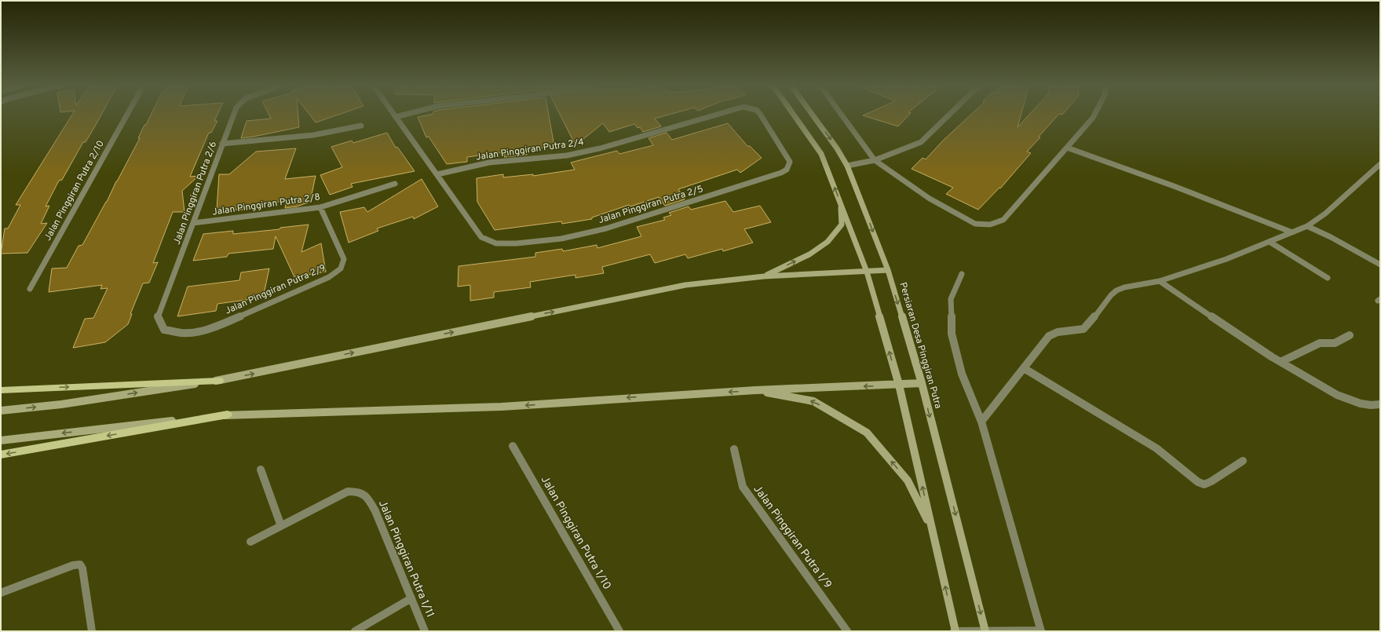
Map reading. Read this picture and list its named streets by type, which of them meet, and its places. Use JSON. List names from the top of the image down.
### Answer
{
  "streets": {
    "main road": ["Persiaran Desa Pinggiran Putra"],
    "street": [
      "Jalan Pinggiran Putra 2/4",
      "Jalan Pinggiran Putra 2/10",
      "Jalan Pinggiran Putra 2/6",
      "Jalan Pinggiran Putra 2/8",
      "Jalan Pinggiran Putra 2/5",
      "Jalan Pinggiran Putra 2/9",
      "Jalan Pinggiran Putra 1/10",
      "Jalan Pinggiran Putra 1/9",
      "Jalan Pinggiran Putra 1/11"
    ]
  },
  "crossings": [
    ["Jalan Pinggiran Putra 2/4", "Jalan Pinggiran Putra 2/5"],
    ["Jalan Pinggiran Putra 2/6", "Jalan Pinggiran Putra 2/8"],
    ["Jalan Pinggiran Putra 2/6", "Jalan Pinggiran Putra 2/9"],
    ["Jalan Pinggiran Putra 2/8", "Jalan Pinggiran Putra 2/9"]
  ]
}
